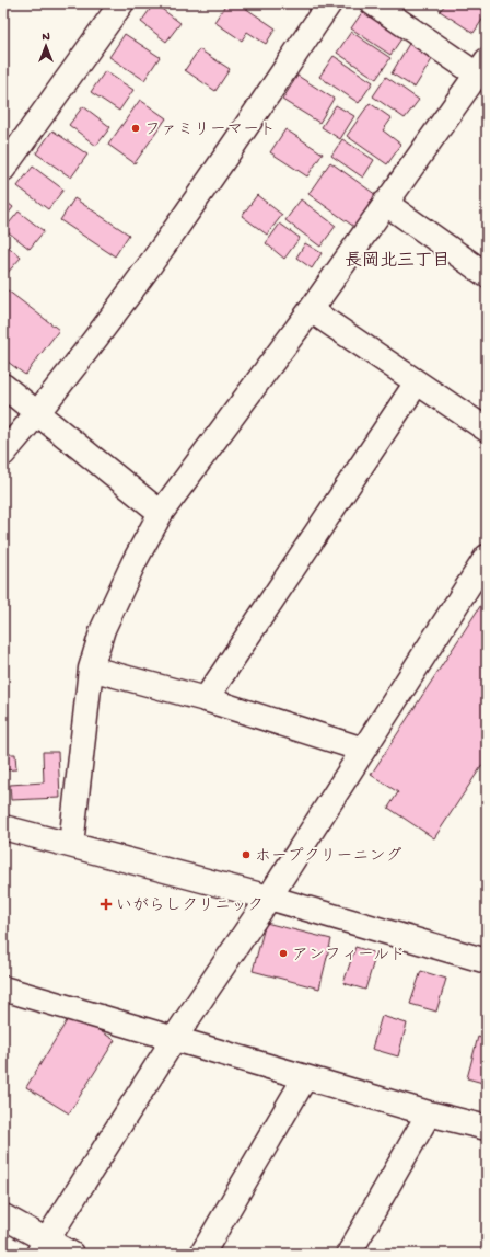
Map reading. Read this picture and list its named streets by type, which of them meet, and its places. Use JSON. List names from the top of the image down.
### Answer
{
  "districts": ["長岡北三丁目"],
  "places": {
    "other": ["ファミリーマート", "ホープクリーニング", "アンフィールド"],
    "health": ["いがらしクリニック"]
  },
  "north": "top"
}
